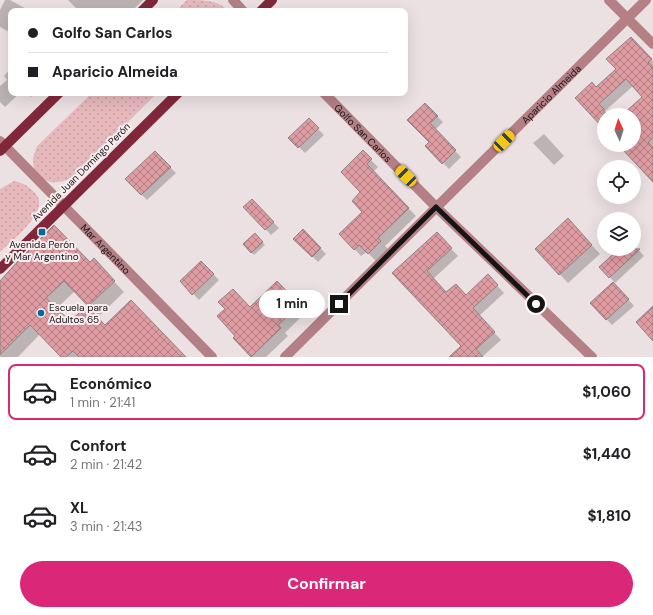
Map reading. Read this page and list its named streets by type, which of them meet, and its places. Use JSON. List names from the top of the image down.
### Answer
{
  "streets": {
    "main road": ["Avenida Juan Domingo Perón"],
    "street": ["Aparicio Almeida", "Golfo San Carlos", "Mar Argentino"]
  },
  "crossings": [
    ["Aparicio Almeida", "Golfo San Carlos"],
    ["Avenida Juan Domingo Perón", "Mar Argentino"]
  ],
  "places": {
    "transit": ["Avenida Perón y Mar Argentino"],
    "other": ["Escuela para Adultos 65"]
  },
  "north": "top",
  "page": {
    "banner": ["Golfo San Carlos", "Aparicio Almeida"],
    "bubble": "1 min",
    "list": [
      {
        "name": "Económico",
        "note": "1 min · 21:41",
        "value": "$1,060"
      },
      {
        "name": "Confort",
        "note": "2 min · 21:42",
        "value": "$1,440"
      },
      {
        "name": "XL",
        "note": "3 min · 21:43",
        "value": "$1,810"
      }
    ],
    "buttons": "Confirmar"
  }
}
